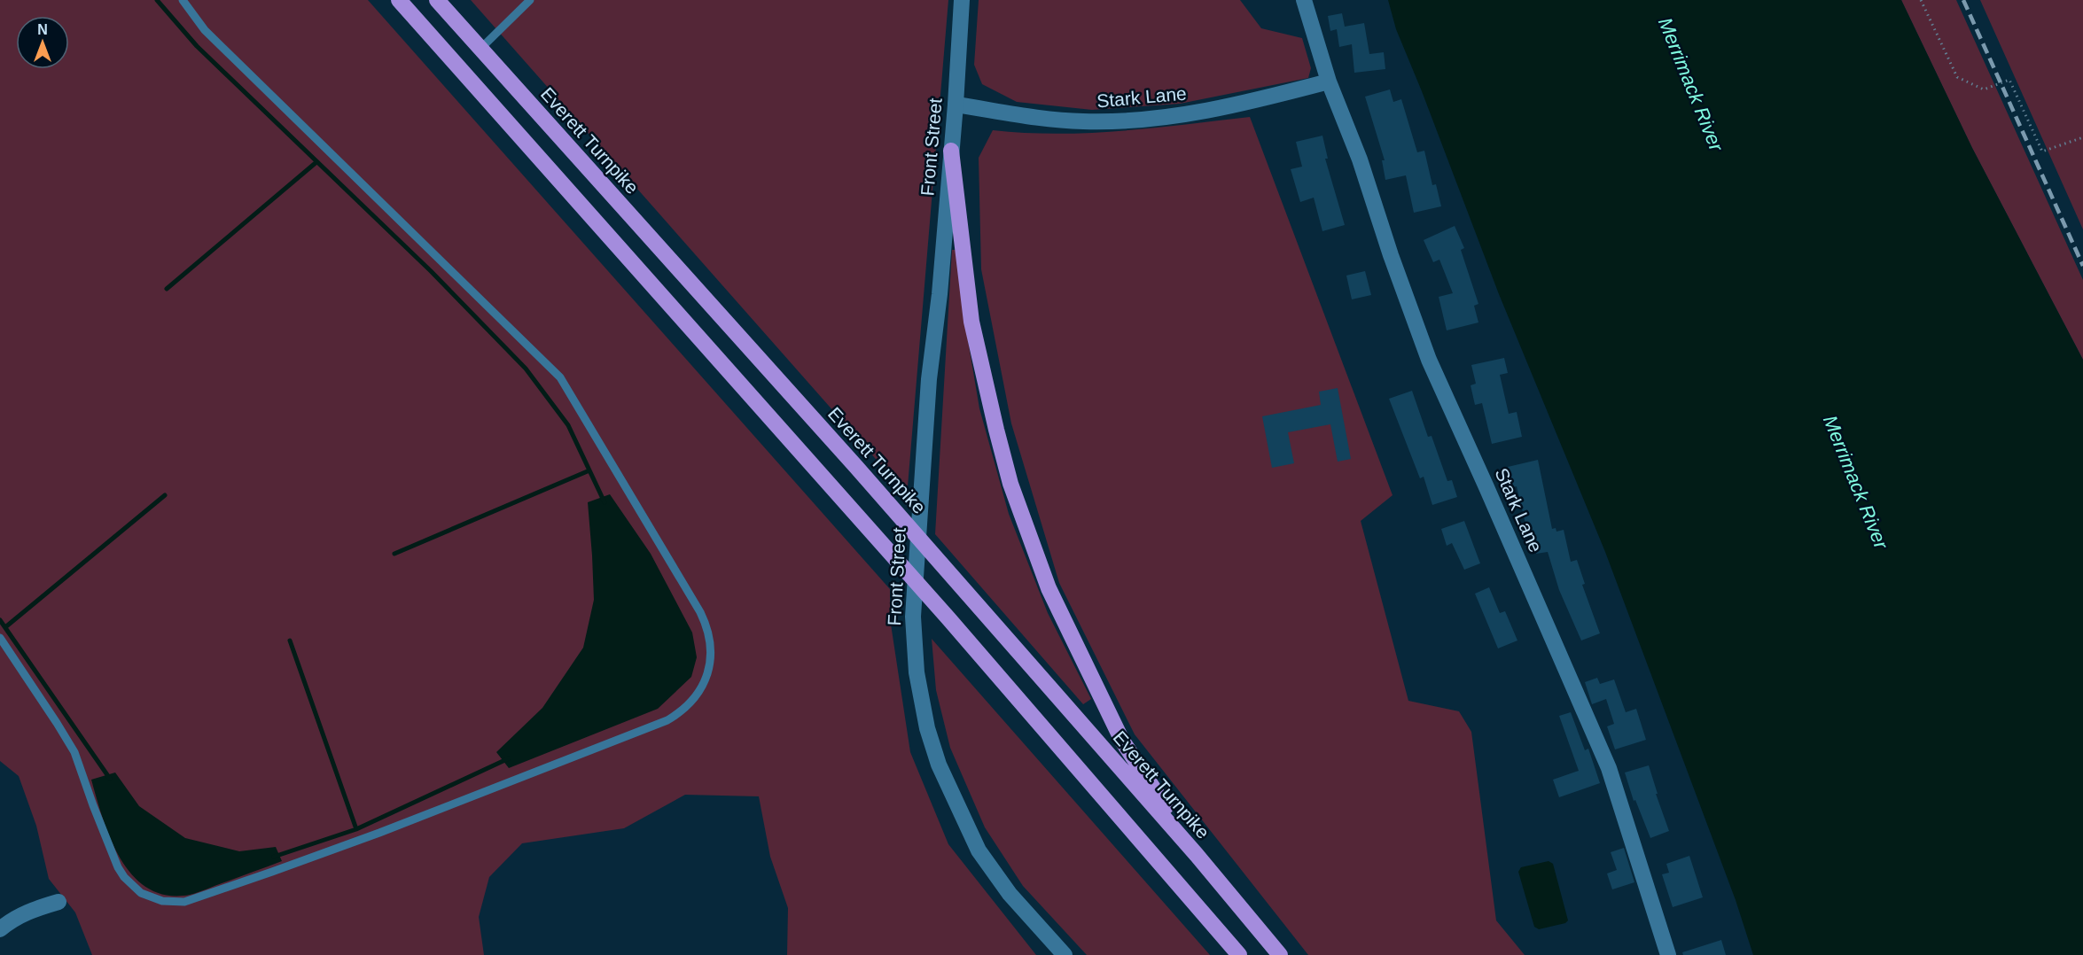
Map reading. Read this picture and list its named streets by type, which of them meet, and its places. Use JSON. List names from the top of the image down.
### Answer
{
  "streets": {
    "highway": ["Everett Turnpike"],
    "street": ["Stark Lane", "Front Street"]
  },
  "crossings": [
    ["Stark Lane", "Front Street"]
  ],
  "water": ["Merrimack River"],
  "north": "top"
}
